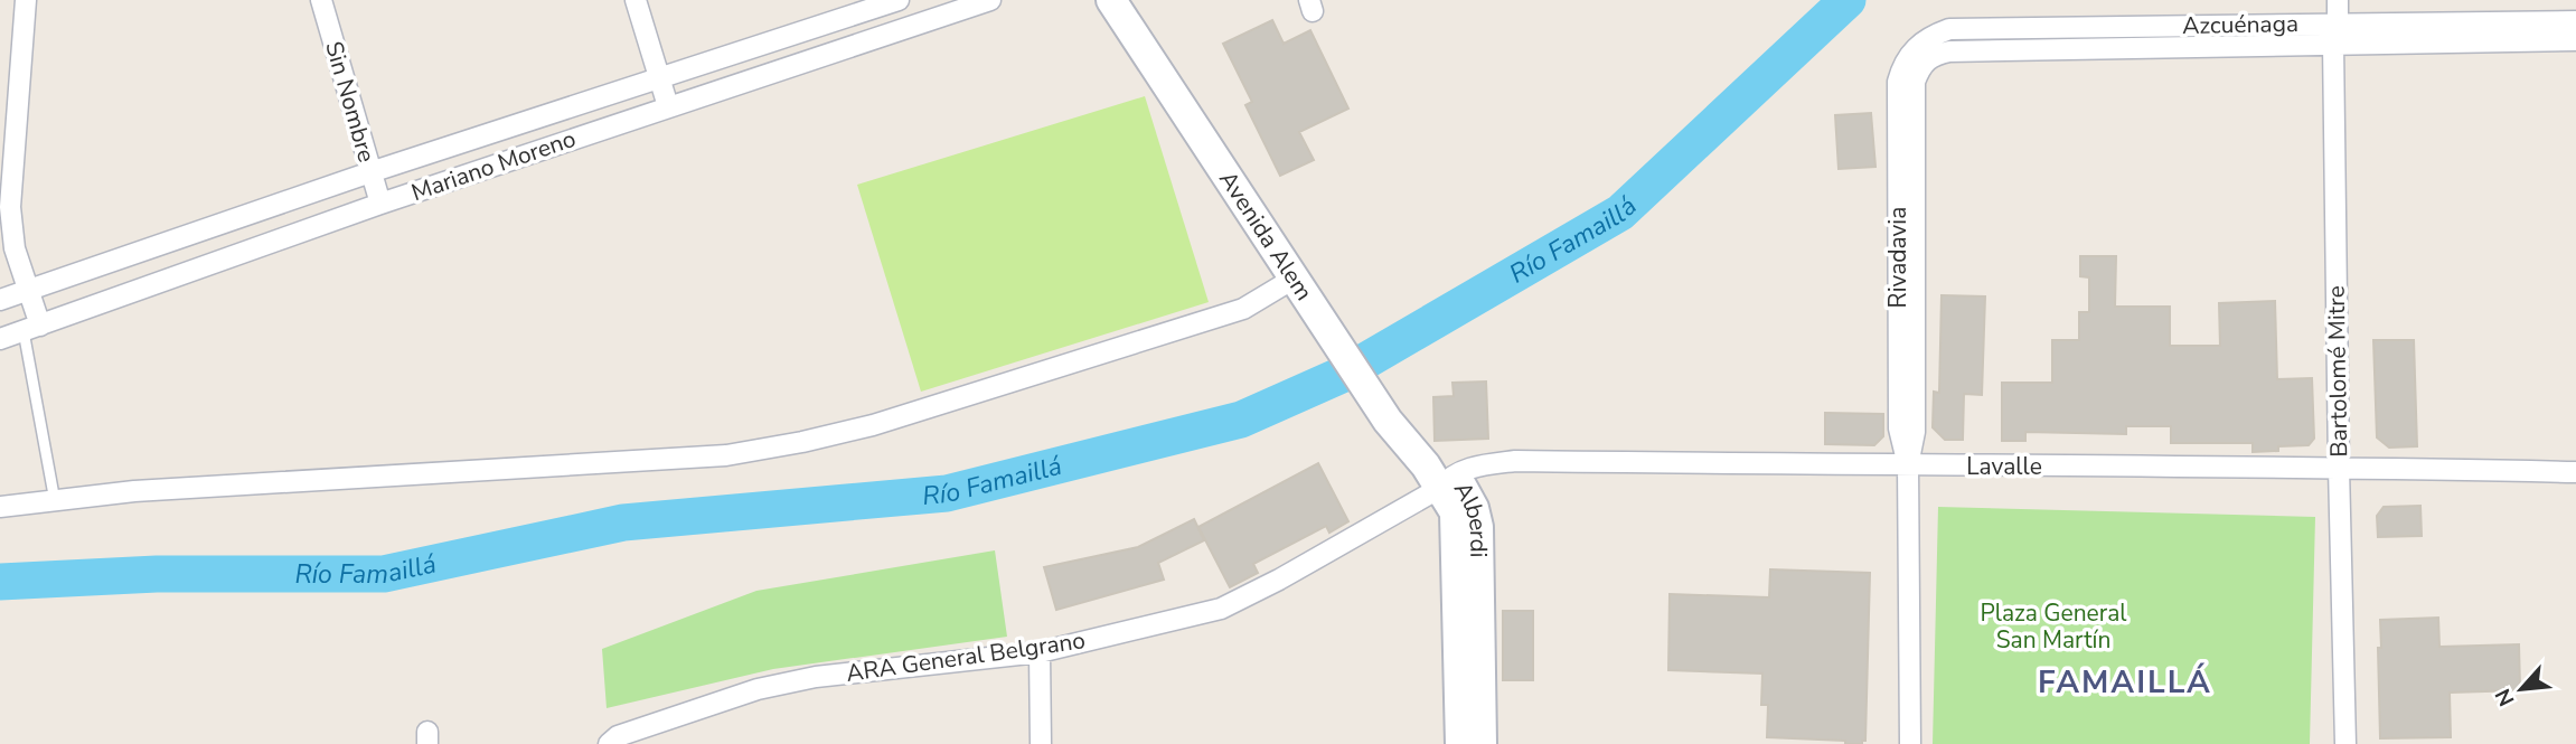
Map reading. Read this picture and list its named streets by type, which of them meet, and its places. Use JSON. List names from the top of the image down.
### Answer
{
  "streets": {
    "street": [
      "Azcuénaga",
      "Sin Nombre",
      "Mariano Moreno",
      "Avenida Alem",
      "Rivadavia",
      "Bartolomé Mitre",
      "Lavalle",
      "Alberdi",
      "ARA General Belgrano"
    ]
  },
  "crossings": [
    ["Azcuénaga", "Rivadavia"],
    ["Azcuénaga", "Bartolomé Mitre"],
    ["Sin Nombre", "Mariano Moreno"],
    ["Avenida Alem", "Lavalle"],
    ["Avenida Alem", "Alberdi"],
    ["Avenida Alem", "ARA General Belgrano"],
    ["Rivadavia", "Lavalle"],
    ["Bartolomé Mitre", "Lavalle"],
    ["Lavalle", "Alberdi"],
    ["Lavalle", "ARA General Belgrano"],
    ["Alberdi", "ARA General Belgrano"]
  ],
  "districts": ["FAMAILLÁ"],
  "water": ["Río Famaillá"],
  "parks": ["Plaza General San Martín"],
  "north": "bottom left"
}
